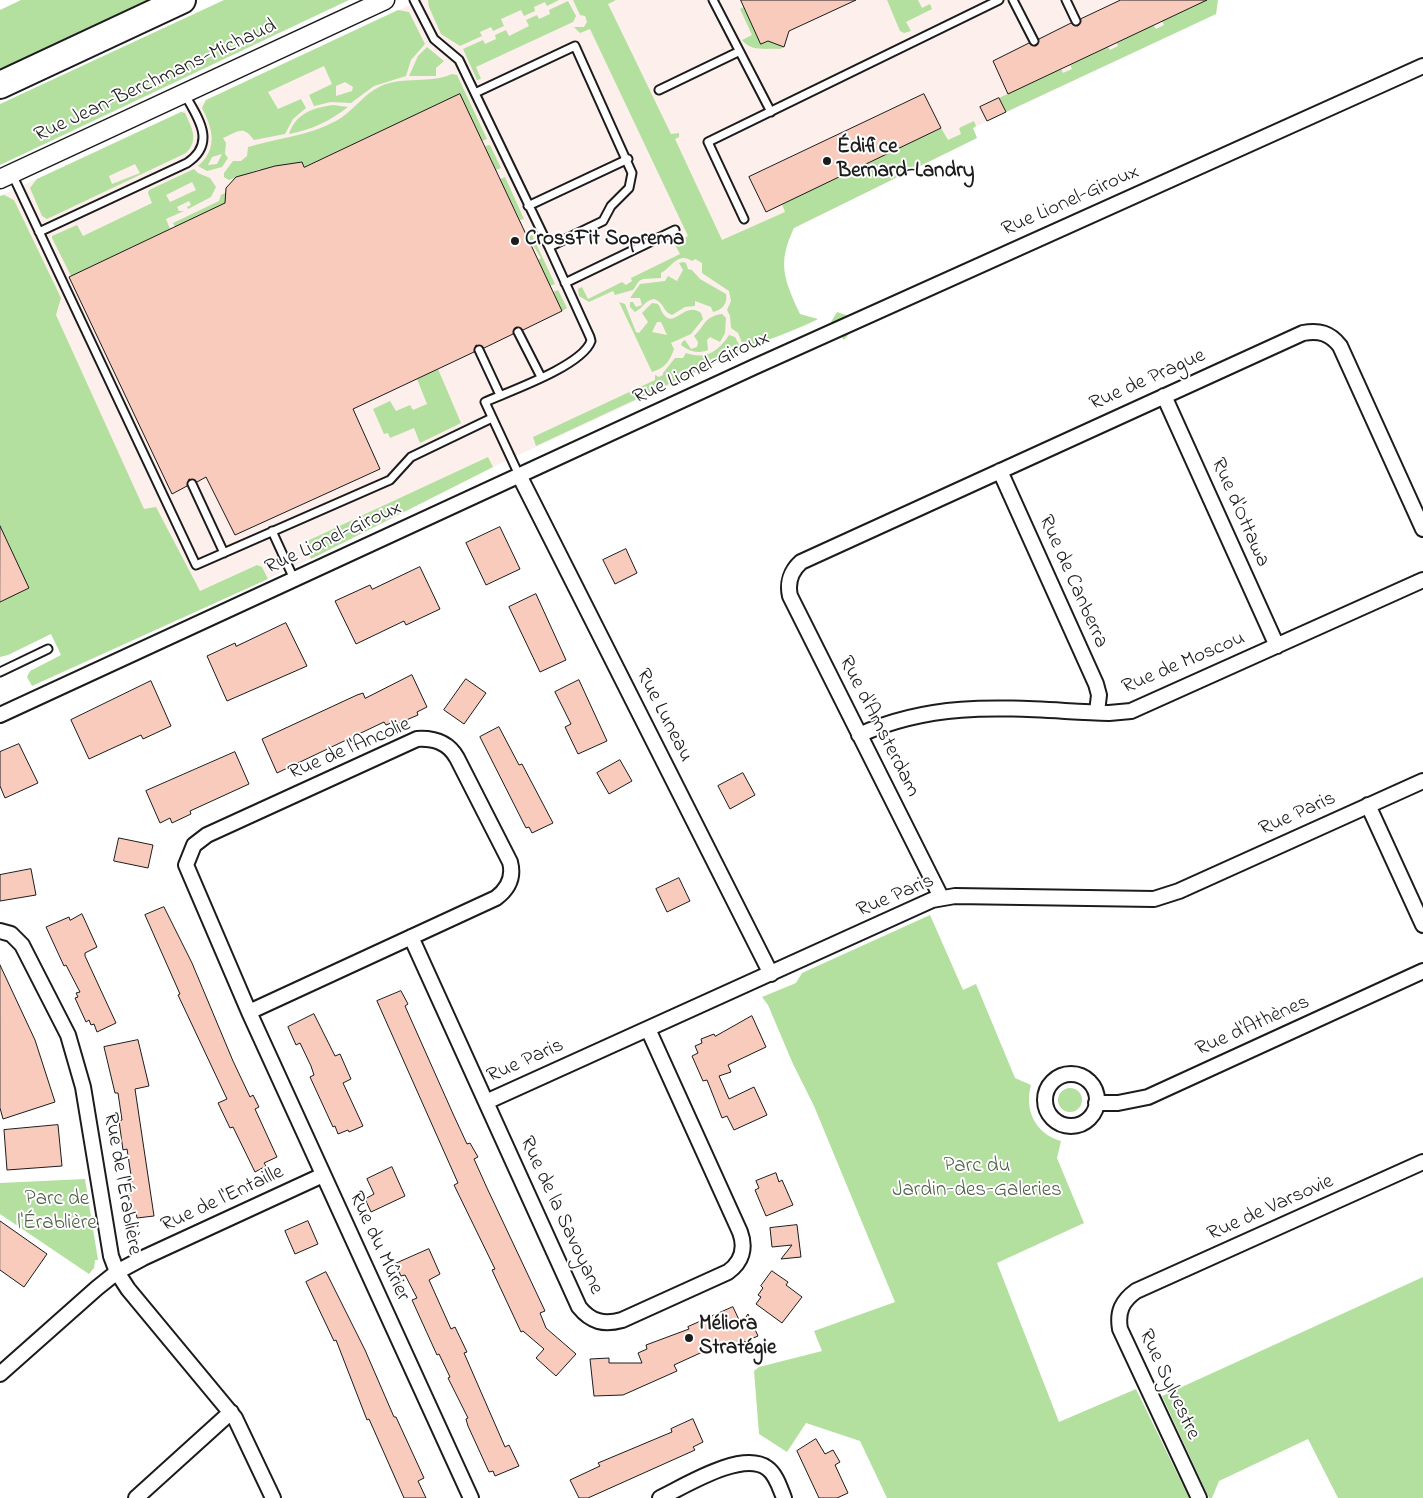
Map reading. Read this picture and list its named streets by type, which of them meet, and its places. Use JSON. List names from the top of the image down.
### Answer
{
  "streets": {
    "street": [
      "Rue Jean-Berchmans-Michaud",
      "Rue Lionel-Giroux",
      "Rue de Prague",
      "Rue d'Ottawa",
      "Rue de Canberra",
      "Rue de Moscou",
      "Rue Luneau",
      "Rue d'Amsterdam",
      "Rue de l'Ancolie",
      "Rue Paris",
      "Rue d'Athènes",
      "Rue de l'Érablière",
      "Rue de l'Entaille",
      "Rue de Varsovie",
      "Rue de la Savoyane",
      "Rue du Mûrier",
      "Rue Sylvestre"
    ]
  },
  "crossings": [
    ["Rue Lionel-Giroux", "Rue Luneau"],
    ["Rue de Prague", "Rue d'Ottawa"],
    ["Rue de Prague", "Rue de Canberra"],
    ["Rue de Prague", "Rue d'Amsterdam"],
    ["Rue d'Ottawa", "Rue de Moscou"],
    ["Rue de Canberra", "Rue de Moscou"],
    ["Rue de Moscou", "Rue d'Amsterdam"],
    ["Rue Luneau", "Rue Paris"],
    ["Rue d'Amsterdam", "Rue Paris"],
    ["Rue de l'Ancolie", "Rue de la Savoyane"],
    ["Rue de l'Ancolie", "Rue du Mûrier"],
    ["Rue Paris", "Rue de la Savoyane"],
    ["Rue de l'Érablière", "Rue de l'Entaille"],
    ["Rue de l'Entaille", "Rue du Mûrier"],
    ["Rue de Varsovie", "Rue Sylvestre"]
  ],
  "parks": ["Parc du Jardin-des-Galeries", "Parc de l'Érablière"],
  "places": ["Édifice Bernard-Landry", "CrossFit Soprema", "Méliora Stratégie"]
}
